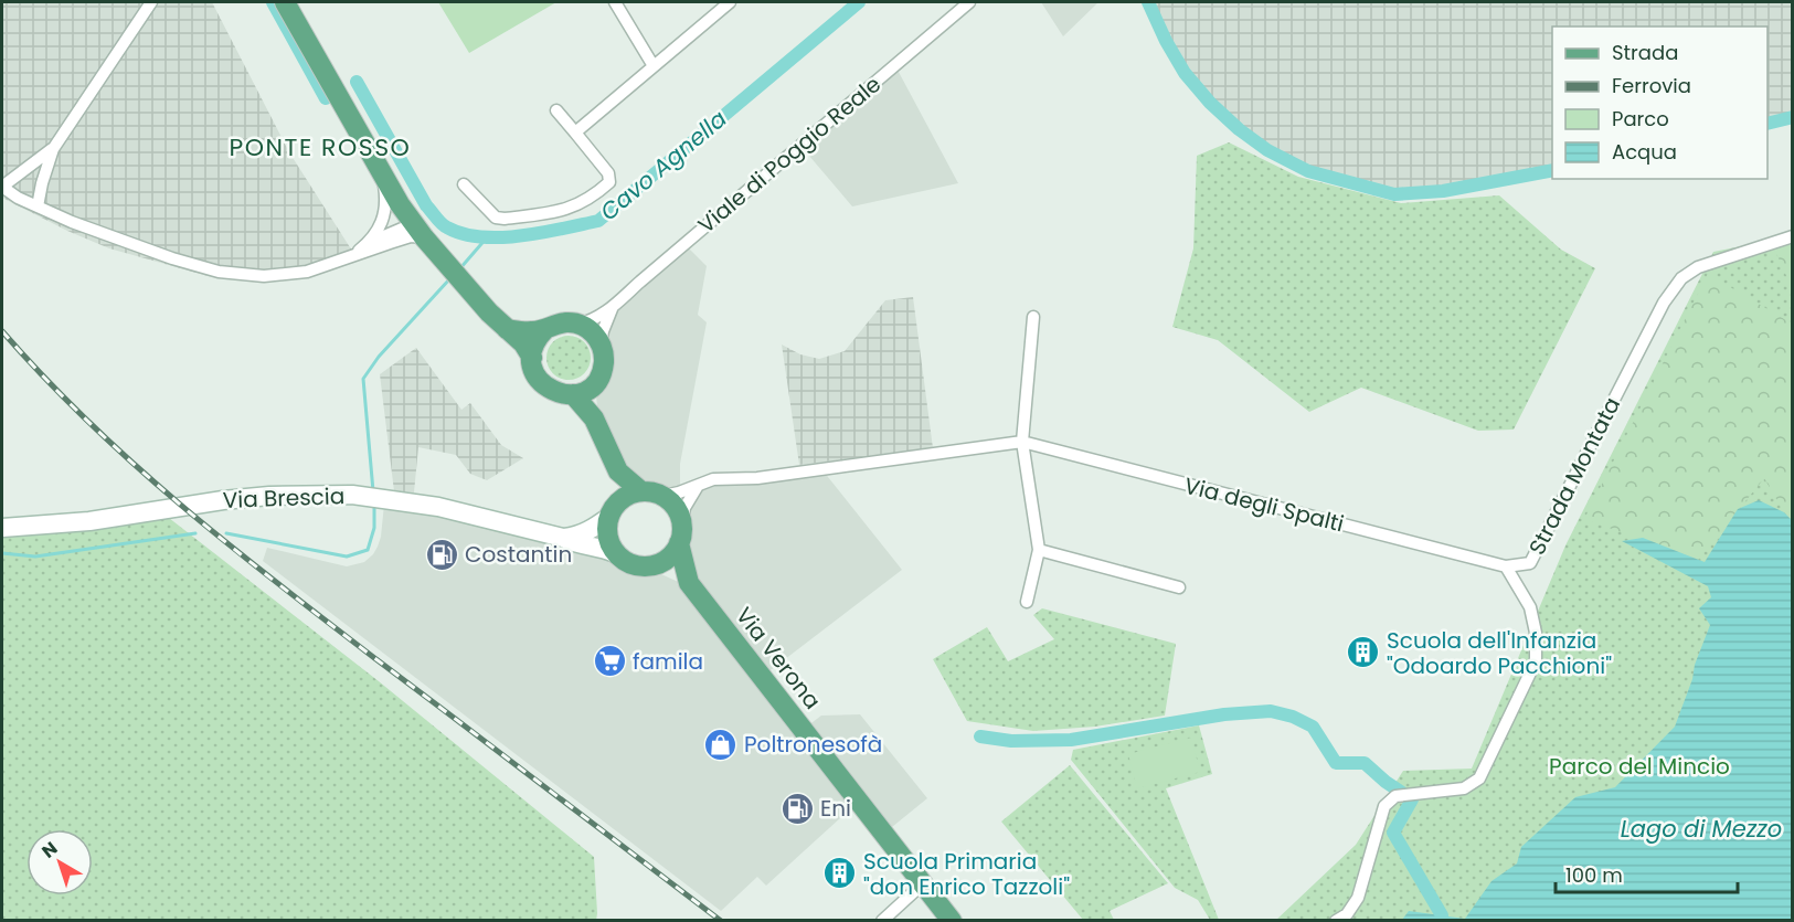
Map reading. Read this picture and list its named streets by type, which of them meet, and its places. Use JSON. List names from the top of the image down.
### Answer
{
  "streets": {
    "main road": ["Via Brescia", "Via Verona"],
    "street": ["Viale di Poggio Reale", "Strada Montata", "Via degli Spalti"]
  },
  "crossings": [
    ["Strada Montata", "Via degli Spalti"],
    ["Via Brescia", "Via degli Spalti"],
    ["Via Brescia", "Via Verona"],
    ["Via degli Spalti", "Via Verona"]
  ],
  "districts": ["PONTE ROSSO"],
  "water": ["Cavo Agnella", "Lago di Mezzo"],
  "parks": ["Parco del Mincio"],
  "places": {
    "fuel station": ["Costantin", "Eni"],
    "building": ["Scuola dell'Infanzia \"Odoardo Pacchioni\"", "Scuola Primaria \"don Enrico Tazzoli\""],
    "supermarket": ["famila"],
    "shop": ["Poltronesofà"]
  },
  "legend": [
    "Strada",
    "Ferrovia",
    "Parco",
    "Acqua"
  ],
  "scale_bar": "100 m",
  "north": "top left"
}
